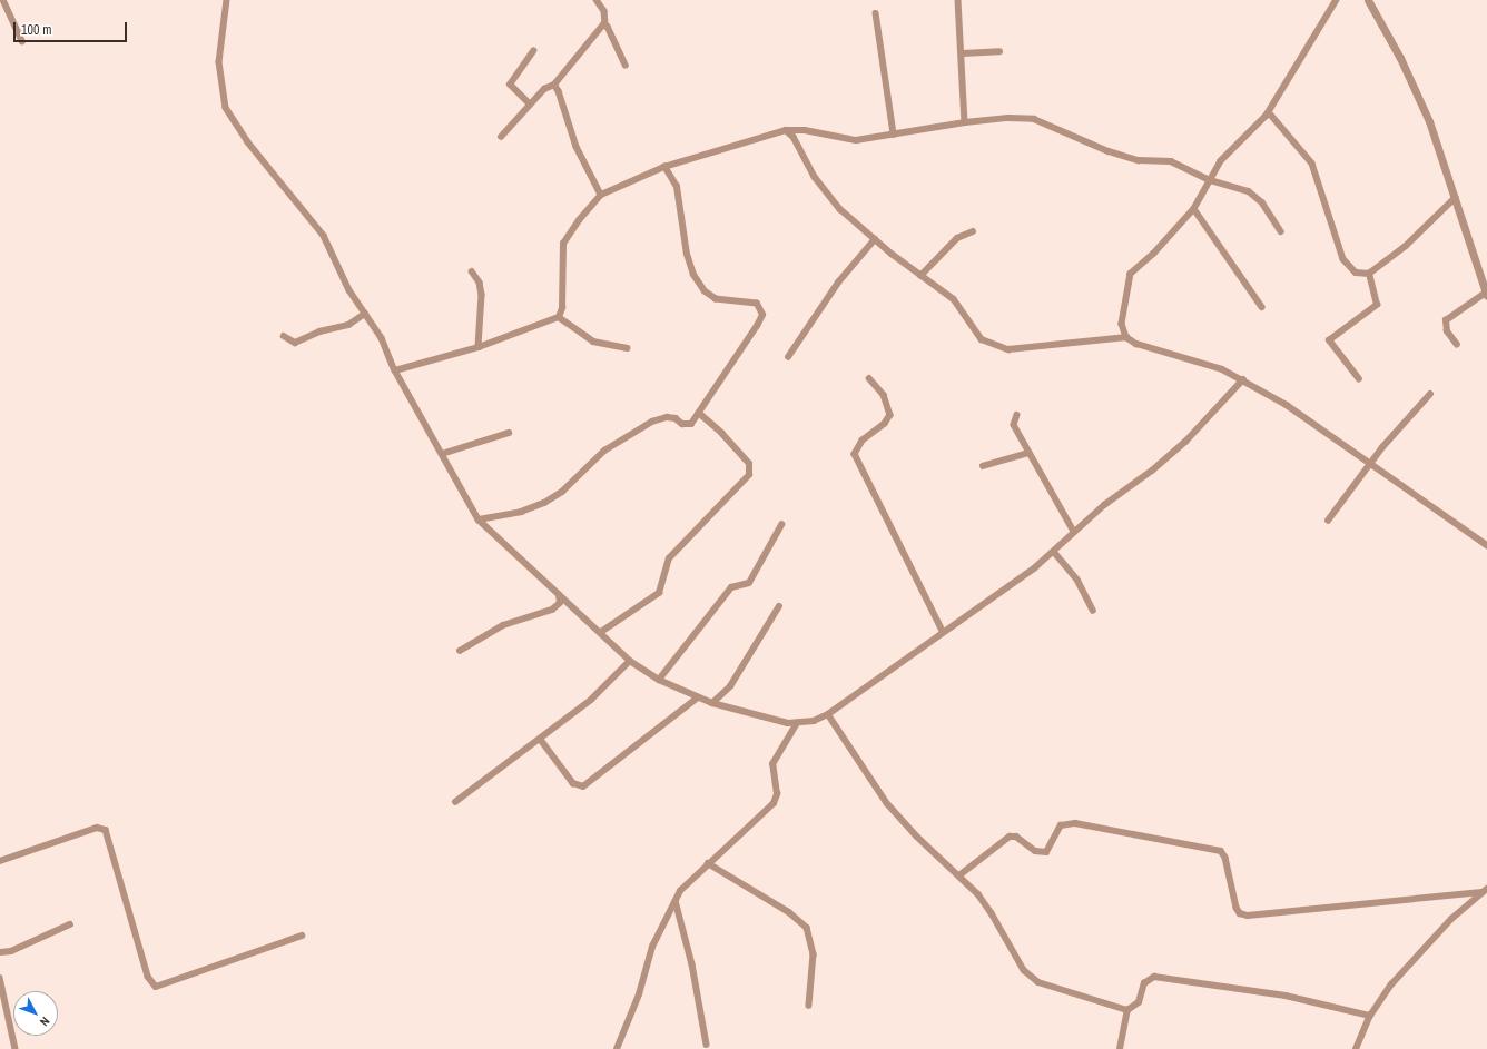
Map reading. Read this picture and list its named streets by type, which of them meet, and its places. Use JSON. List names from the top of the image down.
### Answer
{
  "scale_bar": "100 m",
  "north": "bottom right"
}
